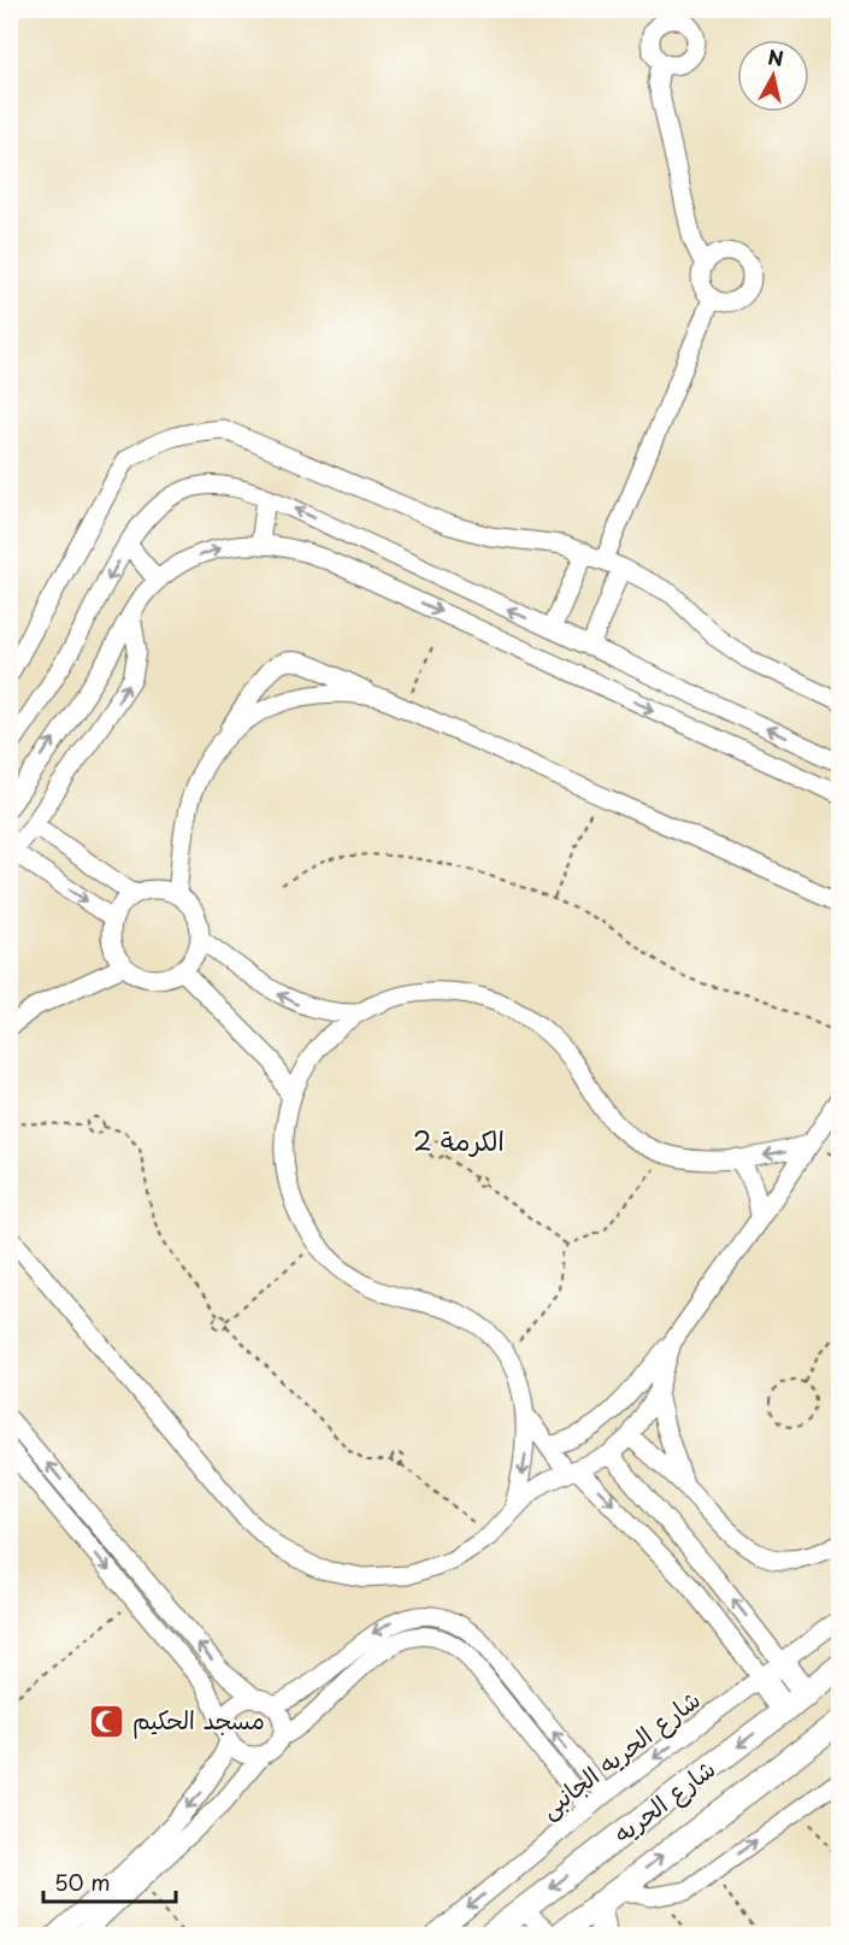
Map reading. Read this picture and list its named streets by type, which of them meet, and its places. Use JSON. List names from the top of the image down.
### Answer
{
  "streets": {
    "main road": ["شارع الحريه"],
    "street": ["شارع الحريه الجانبى"]
  },
  "districts": ["الكرمة 2"],
  "places": {
    "mosque": ["مسجد الحكيم"]
  },
  "scale_bar": "50 m",
  "north": "top"
}
